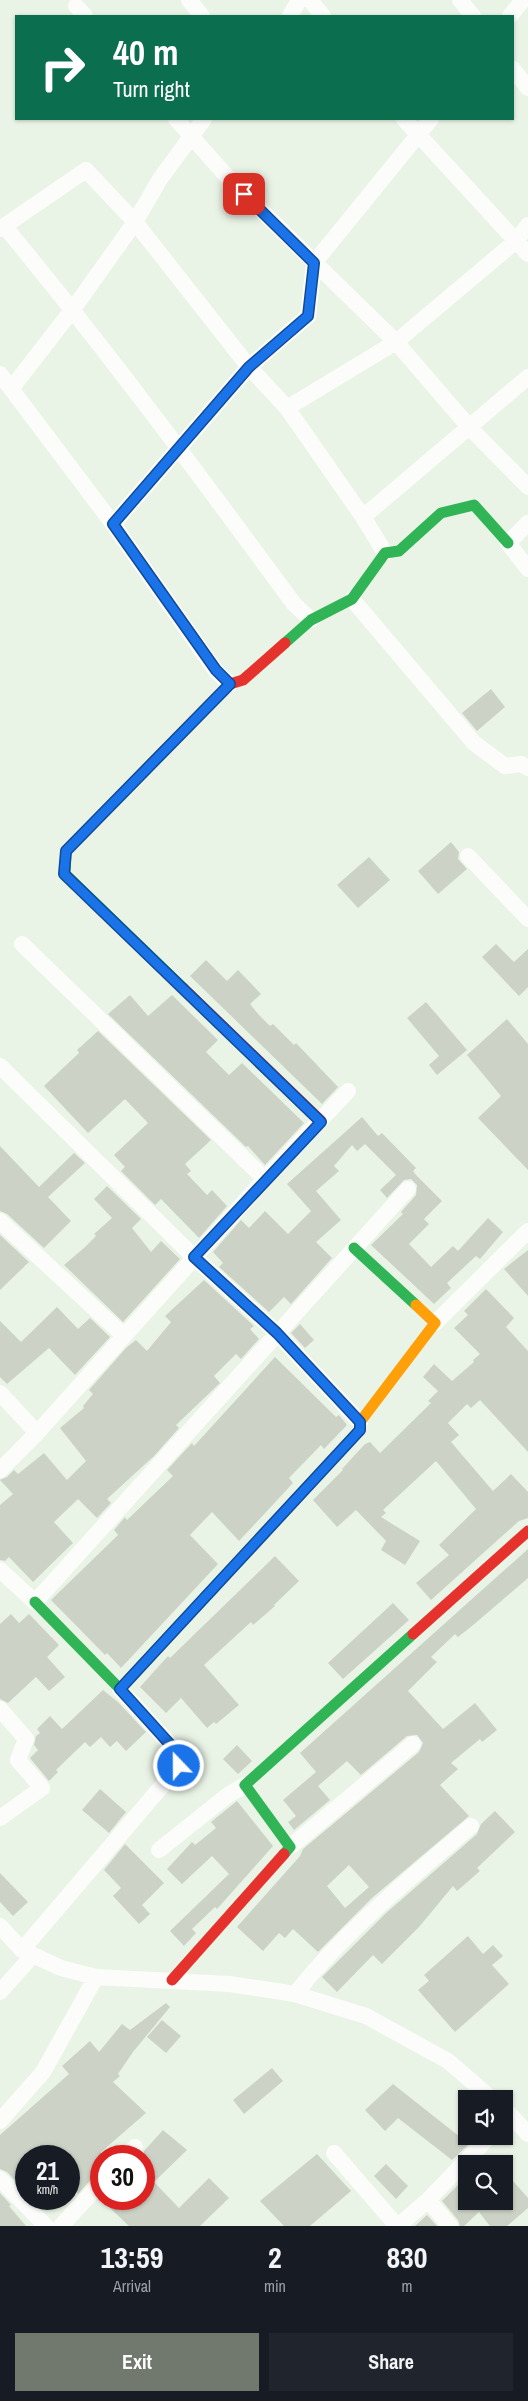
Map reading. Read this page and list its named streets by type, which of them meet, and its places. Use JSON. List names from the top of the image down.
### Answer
{
  "page": {
    "turn": ["40 m", "Turn right"],
    "speed": "21 km/h",
    "limit": "30",
    "eta": [
      "13:59",
      "Arrival",
      "2",
      "min",
      "830",
      "m"
    ],
    "buttons": ["Exit", "Share"]
  }
}
